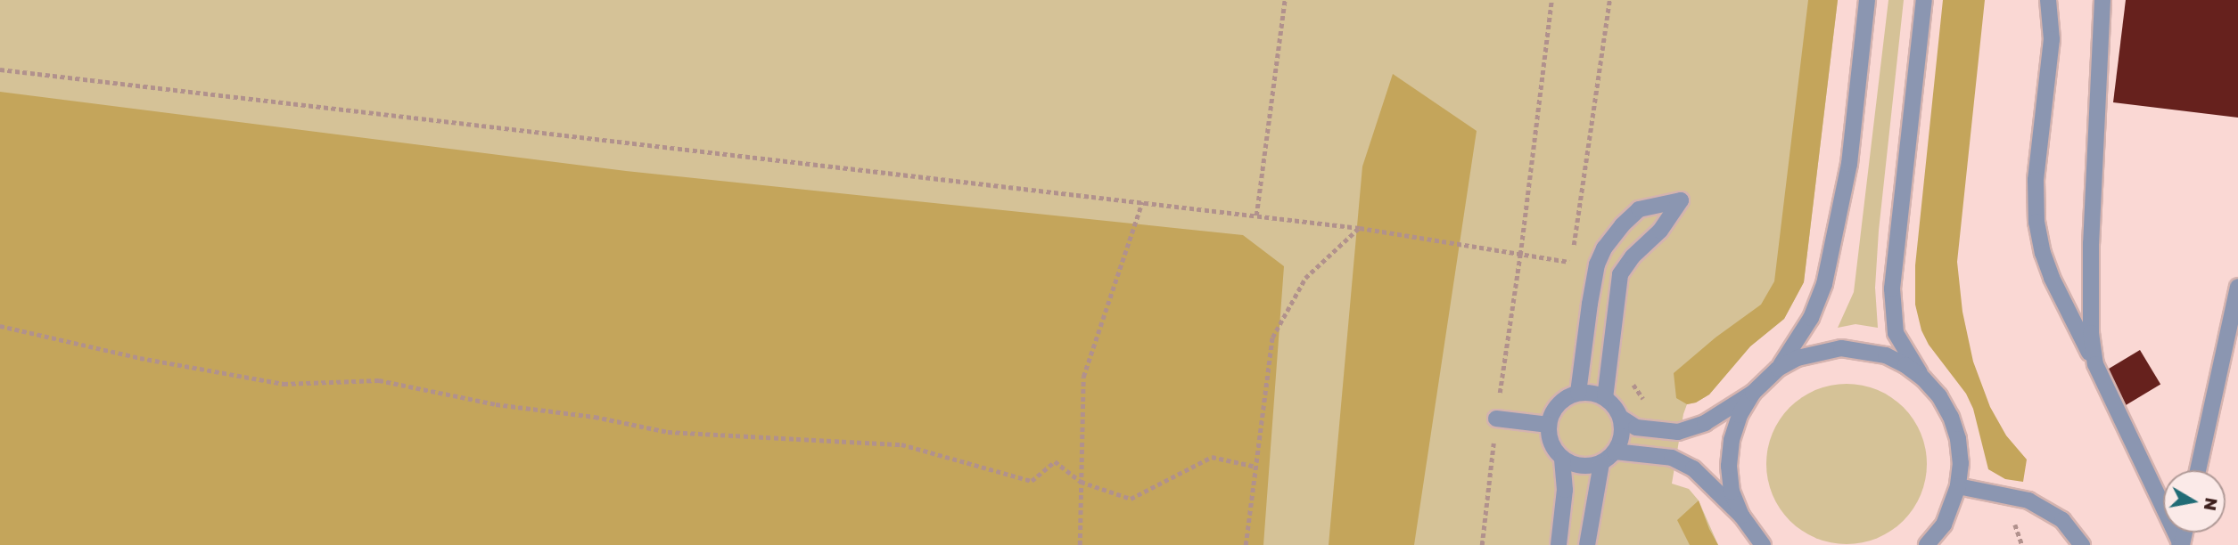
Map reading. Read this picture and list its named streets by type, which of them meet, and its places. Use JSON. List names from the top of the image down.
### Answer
{
  "north": "right"
}
